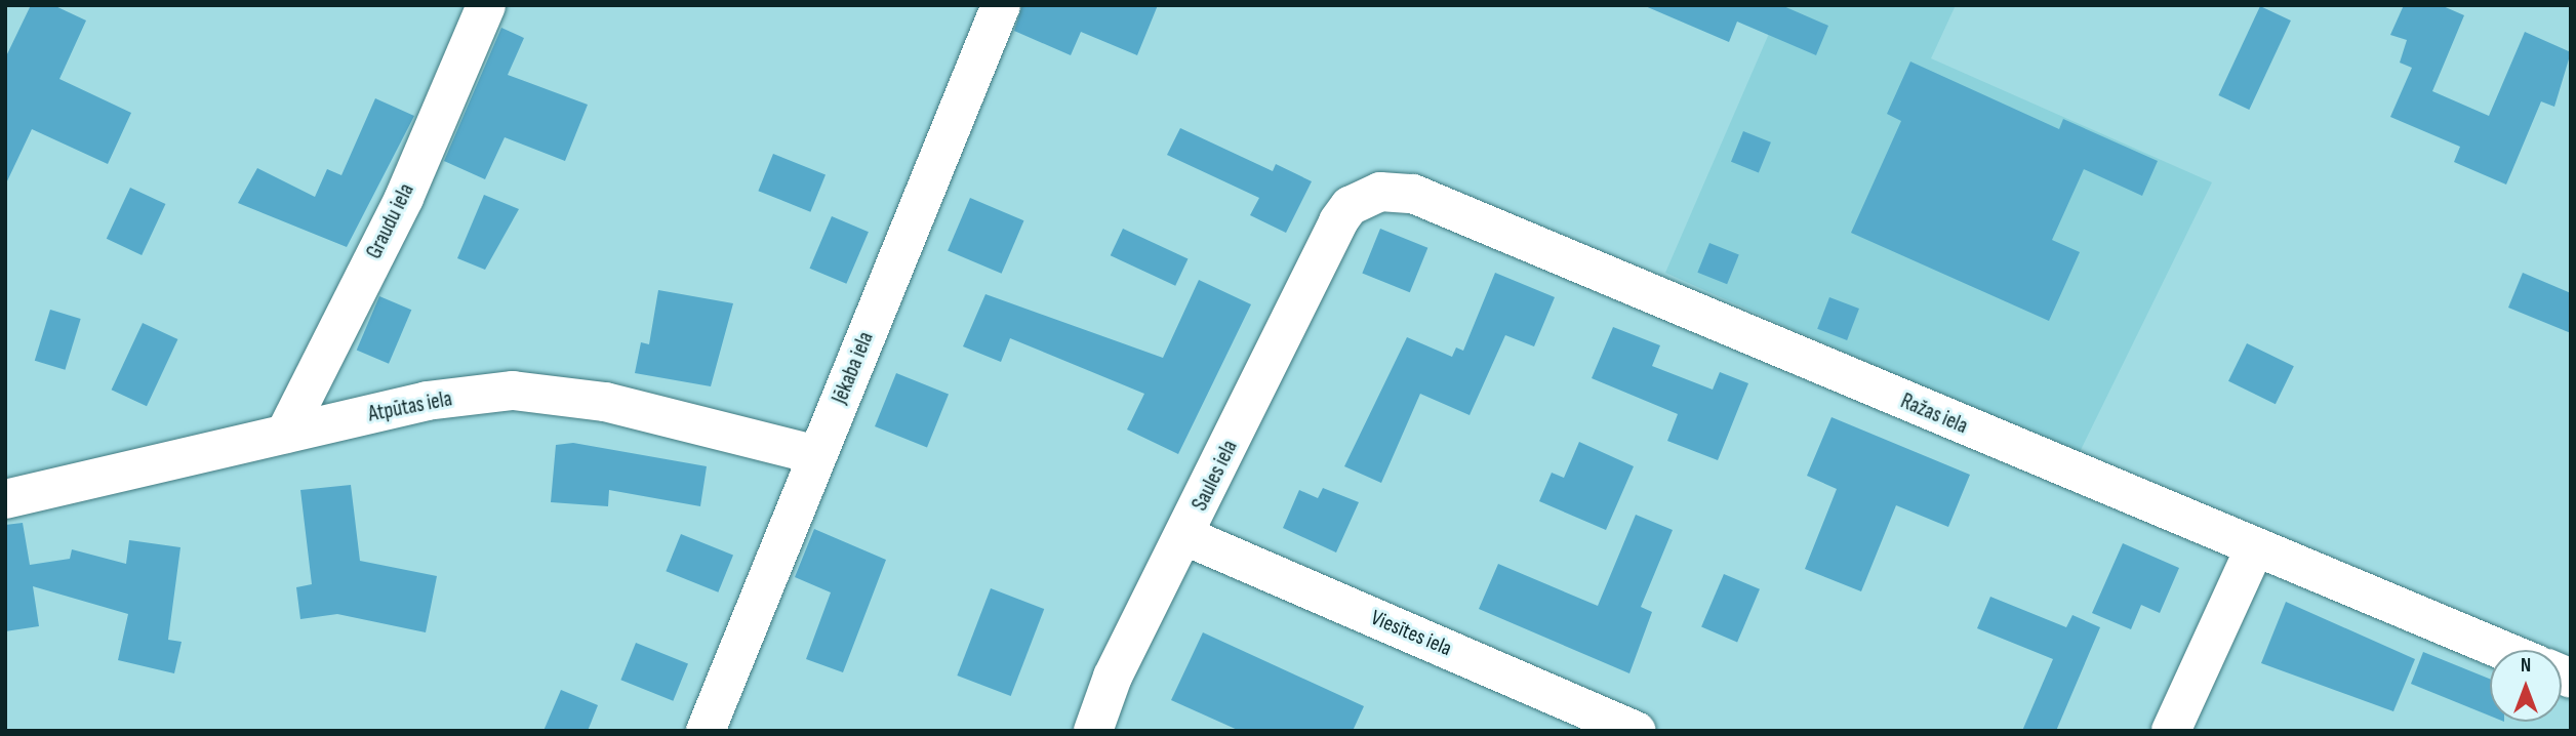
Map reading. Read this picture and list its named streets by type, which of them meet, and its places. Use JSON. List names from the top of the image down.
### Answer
{
  "streets": {
    "street": [
      "Graudu iela",
      "Jēkaba iela",
      "Atpūtas iela",
      "Ražas iela",
      "Saules iela",
      "Viesītes iela"
    ]
  },
  "crossings": [
    ["Graudu iela", "Atpūtas iela"],
    ["Jēkaba iela", "Atpūtas iela"],
    ["Ražas iela", "Saules iela"],
    ["Saules iela", "Viesītes iela"]
  ],
  "north": "top"
}
